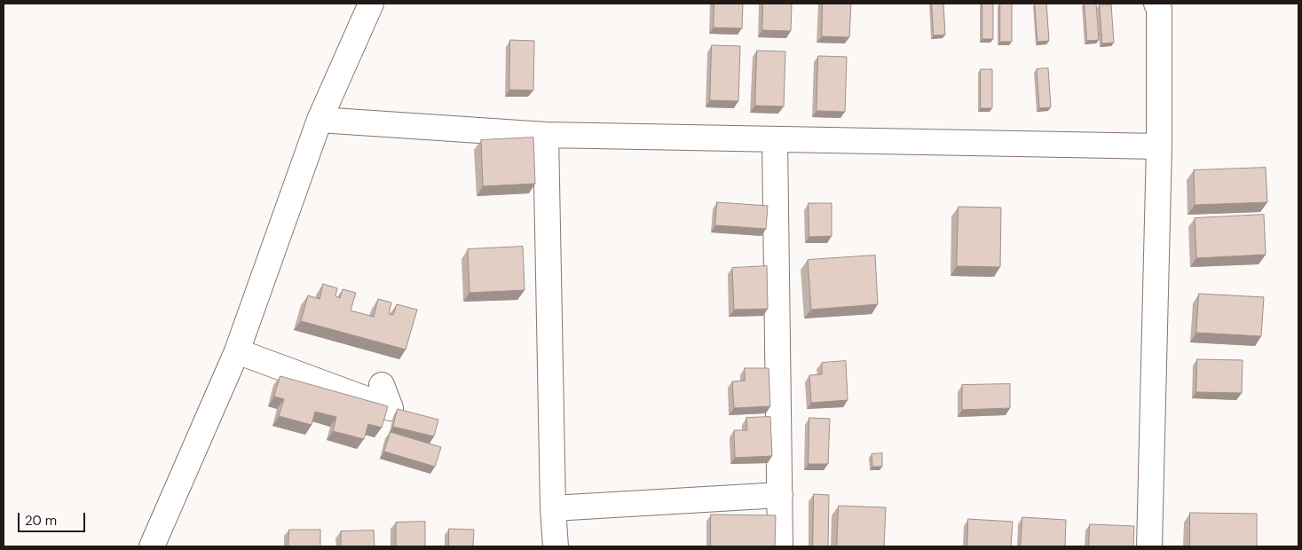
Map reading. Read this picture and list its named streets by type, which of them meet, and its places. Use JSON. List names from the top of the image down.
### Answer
{
  "scale_bar": "20 m"
}
